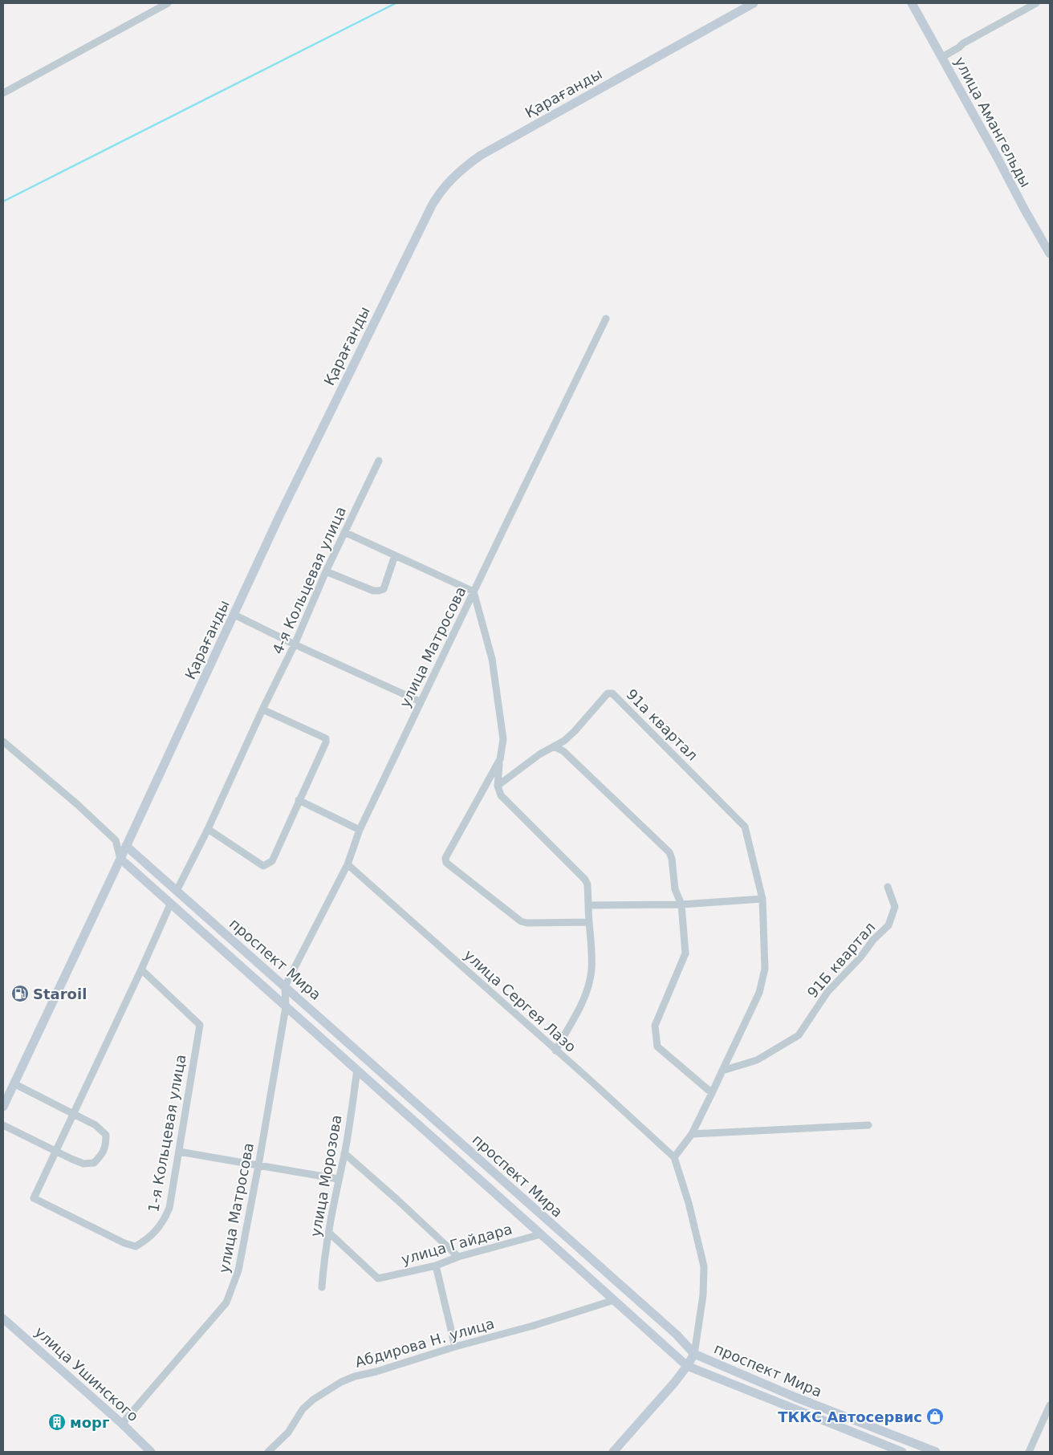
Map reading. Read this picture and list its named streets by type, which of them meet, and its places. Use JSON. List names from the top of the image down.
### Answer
{
  "streets": {
    "main road": [
      "Қарағанды",
      "улица Амангельды",
      "проспект Мира",
      "улица Ушинского"
    ],
    "street": [
      "4-я Кольцевая улица",
      "улица Матросова",
      "91а квартал",
      "91Б квартал",
      "улица Сергея Лазо",
      "1-я Кольцевая улица",
      "улица Морозова",
      "улица Гайдара",
      "Абдирова Н. улица"
    ]
  },
  "crossings": [
    ["Қарағанды", "проспект Мира"],
    ["4-я Кольцевая улица", "проспект Мира"],
    ["улица Матросова", "проспект Мира"],
    ["улица Матросова", "улица Сергея Лазо"],
    ["улица Матросова", "улица Ушинского"],
    ["проспект Мира", "улица Сергея Лазо"],
    ["проспект Мира", "1-я Кольцевая улица"],
    ["проспект Мира", "улица Морозова"],
    ["проспект Мира", "улица Гайдара"],
    ["проспект Мира", "Абдирова Н. улица"],
    ["улица Морозова", "улица Гайдара"]
  ],
  "places": {
    "fuel station": ["Staroil"],
    "shop": ["ТККС Автосервис"],
    "building": ["морг"]
  }
}
